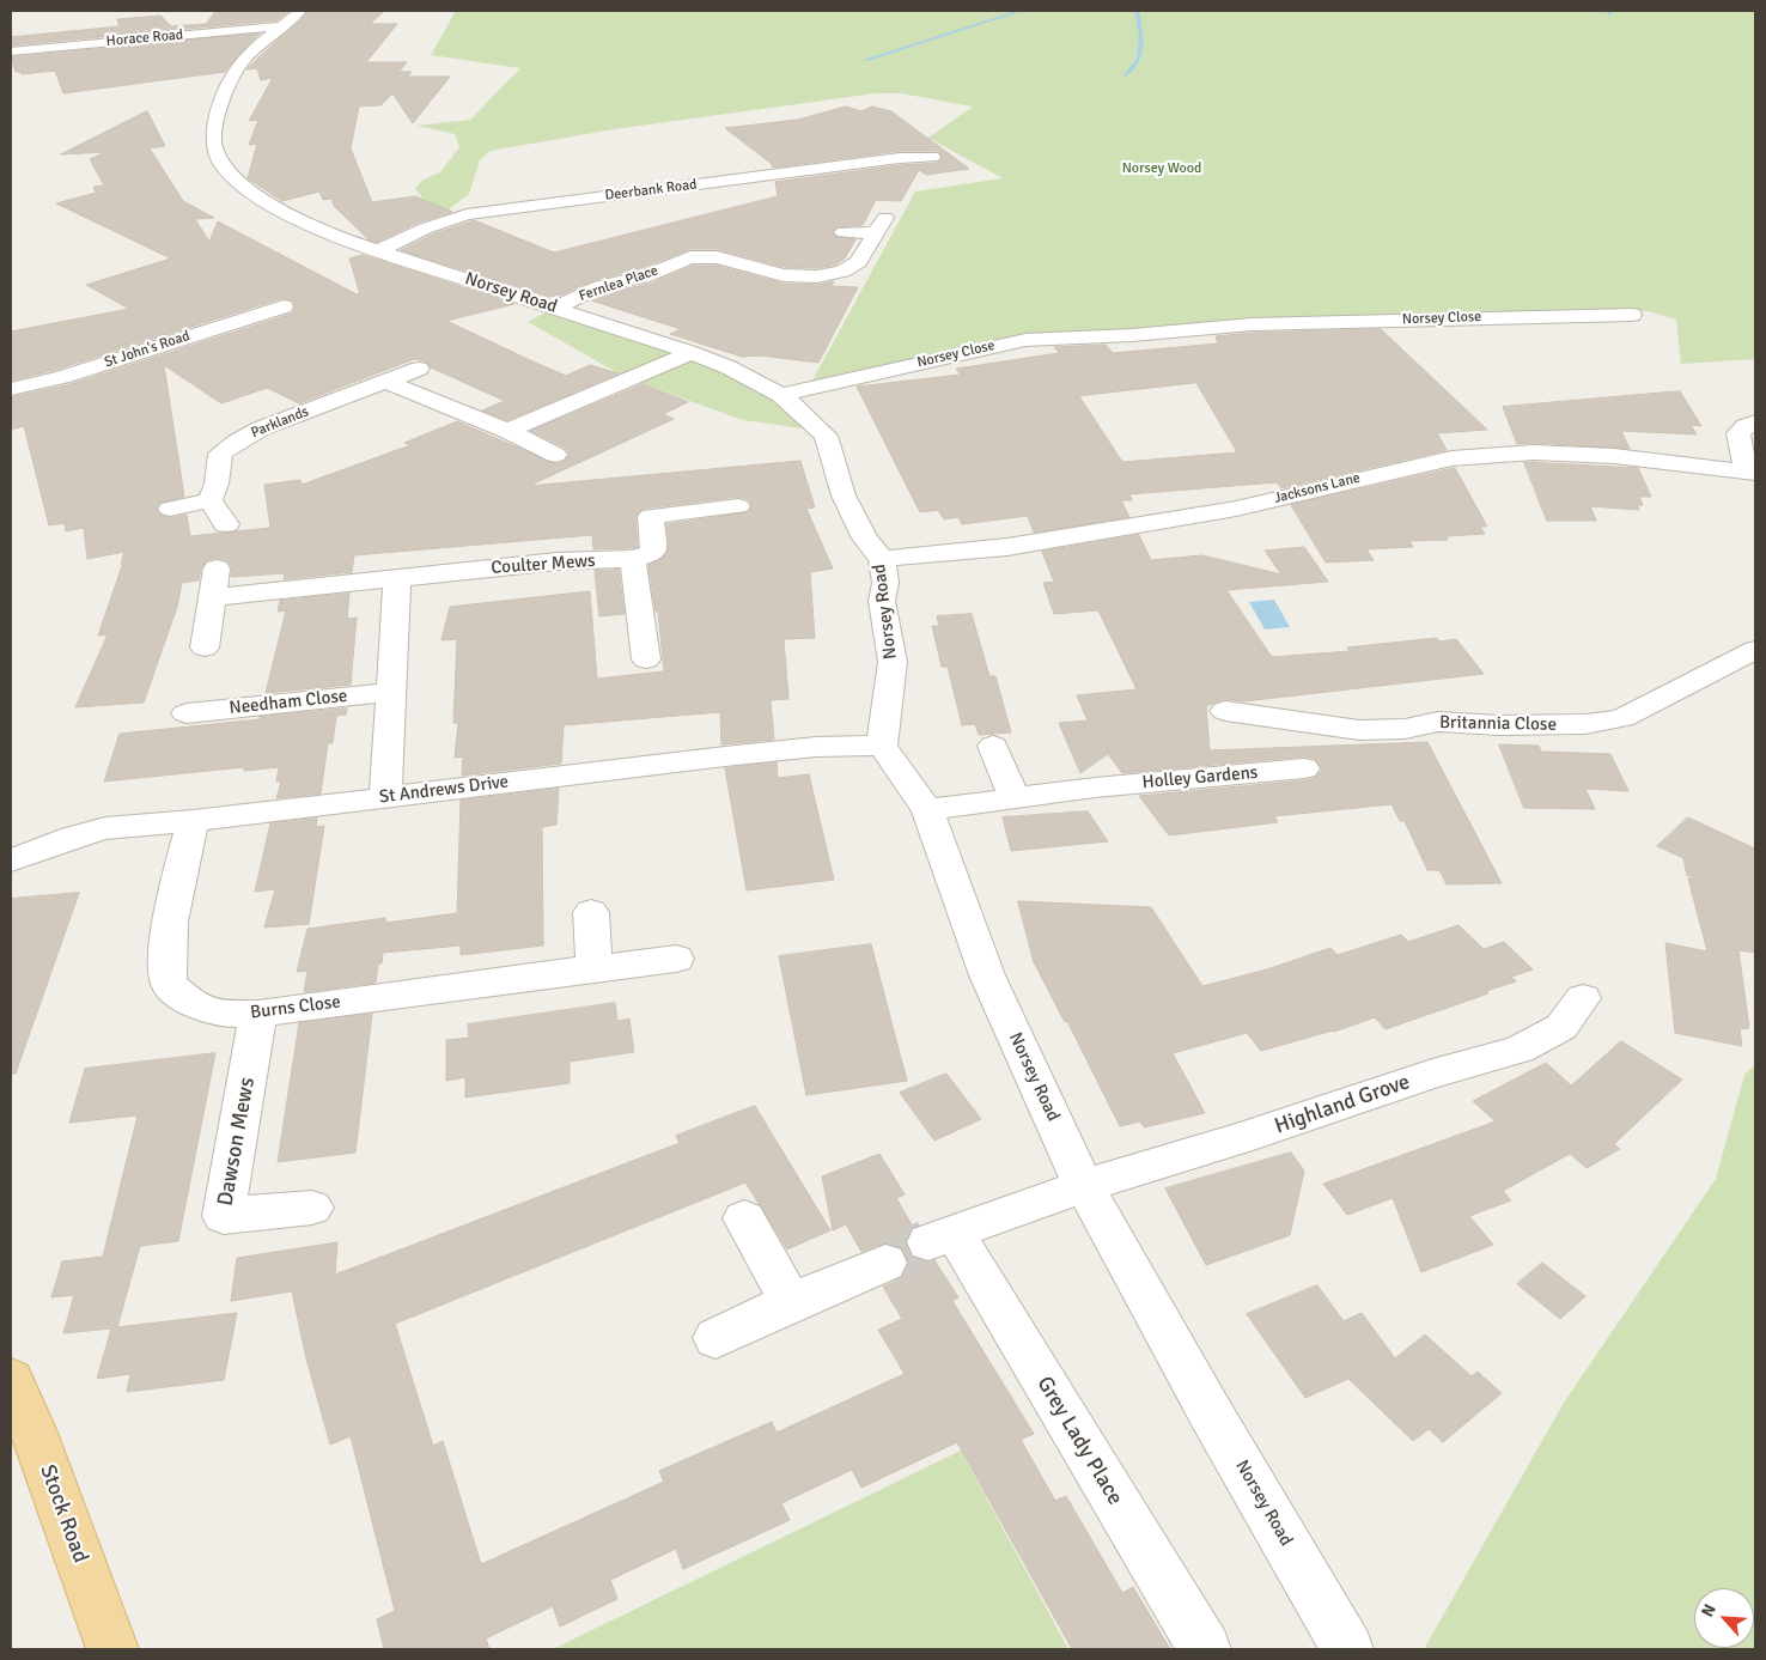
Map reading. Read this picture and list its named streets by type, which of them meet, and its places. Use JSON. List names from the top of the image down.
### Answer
{
  "streets": {
    "main road": ["Stock Road"],
    "street": [
      "Horace Road",
      "Deerbank Road",
      "Fernlea Place",
      "Norsey Road",
      "Norsey Close",
      "St John's Road",
      "Parklands",
      "Jacksons Lane",
      "Coulter Mews",
      "Needham Close",
      "Britannia Close",
      "Holley Gardens",
      "St Andrews Drive",
      "Burns Close",
      "Highland Grove",
      "Dawson Mews",
      "Grey Lady Place"
    ]
  },
  "crossings": [
    ["Horace Road", "Norsey Road"],
    ["Deerbank Road", "Norsey Road"],
    ["Fernlea Place", "Norsey Road"],
    ["Norsey Road", "Norsey Close"],
    ["Norsey Road", "Jacksons Lane"],
    ["Norsey Road", "Holley Gardens"],
    ["Norsey Road", "St Andrews Drive"],
    ["Norsey Road", "Highland Grove"],
    ["Norsey Road", "Grey Lady Place"],
    ["St Andrews Drive", "Burns Close"],
    ["Burns Close", "Dawson Mews"],
    ["Highland Grove", "Grey Lady Place"]
  ],
  "parks": ["Norsey Wood"],
  "north": "top left"
}
